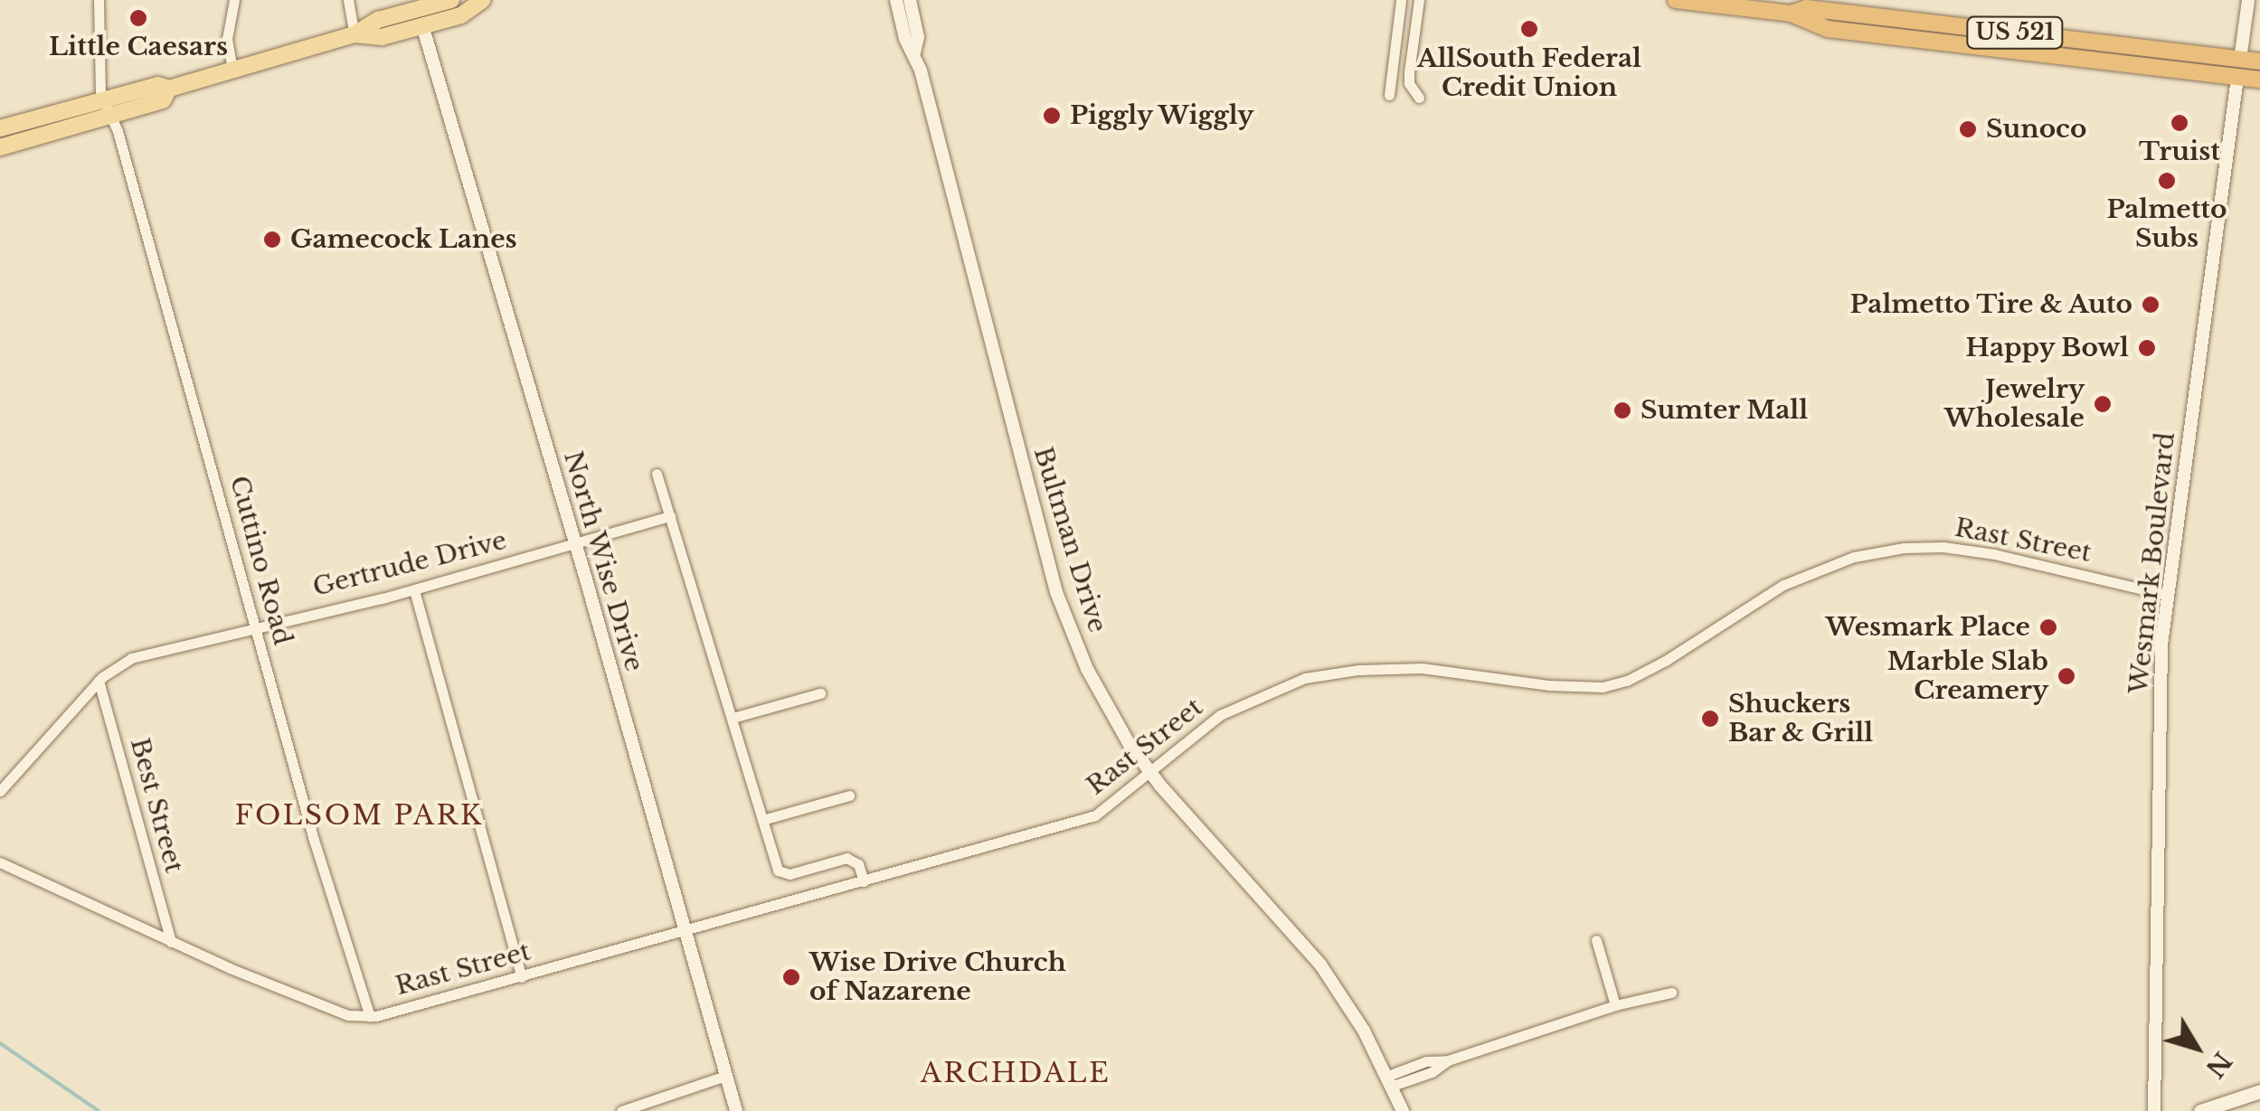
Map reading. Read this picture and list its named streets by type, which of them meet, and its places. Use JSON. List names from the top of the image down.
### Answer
{
  "streets": {
    "highway": ["US 521"],
    "street": [
      "Bultman Drive",
      "Rast Street",
      "Cuttino Road",
      "North Wise Drive",
      "Wesmark Boulevard",
      "Gertrude Drive",
      "Best Street"
    ]
  },
  "crossings": [
    ["US 521", "Wesmark Boulevard"],
    ["Bultman Drive", "Rast Street"],
    ["Rast Street", "Cuttino Road"],
    ["Rast Street", "North Wise Drive"],
    ["Rast Street", "Wesmark Boulevard"],
    ["Rast Street", "Best Street"],
    ["Cuttino Road", "Gertrude Drive"],
    ["North Wise Drive", "Gertrude Drive"],
    ["Gertrude Drive", "Best Street"]
  ],
  "districts": ["FOLSOM PARK", "ARCHDALE"],
  "places": [
    "Little Caesars",
    "AllSouth Federal Credit Union",
    "Piggly Wiggly",
    "Truist",
    "Sunoco",
    "Palmetto Subs",
    "Gamecock Lanes",
    "Palmetto Tire & Auto",
    "Happy Bowl",
    "Jewelry Wholesale",
    "Sumter Mall",
    "Wesmark Place",
    "Marble Slab Creamery",
    "Shuckers Bar & Grill",
    "Wise Drive Church of Nazarene"
  ],
  "north": "bottom right"
}
